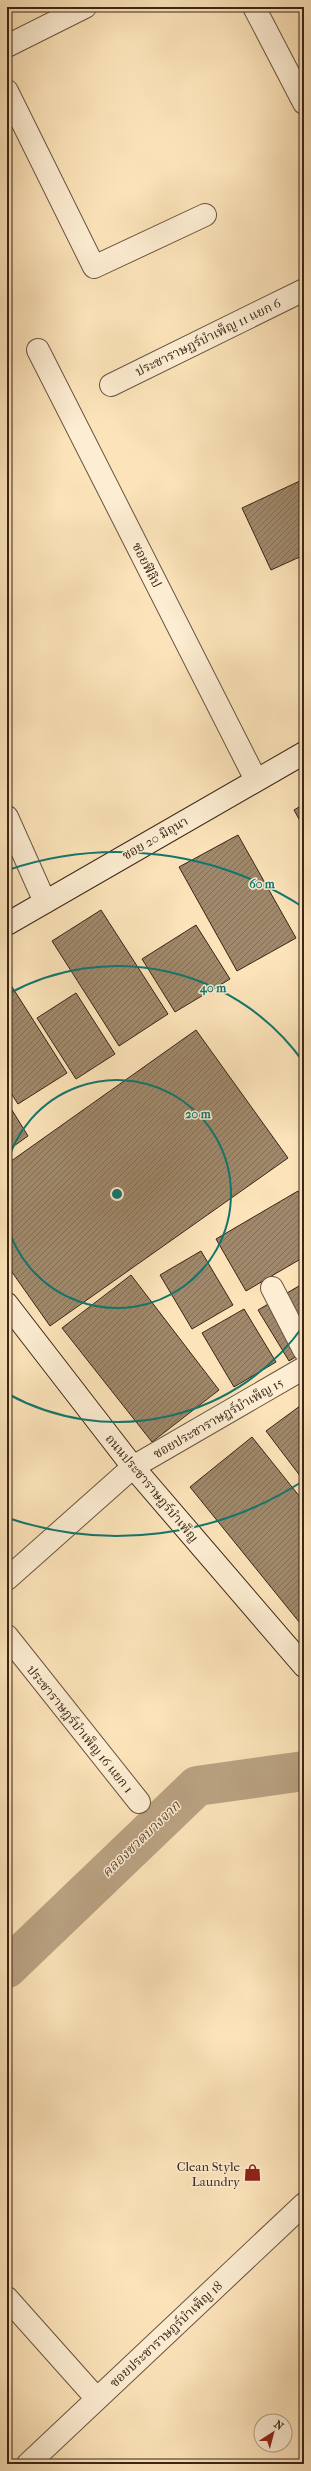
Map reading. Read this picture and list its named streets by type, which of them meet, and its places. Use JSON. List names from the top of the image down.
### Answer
{
  "streets": {
    "street": [
      "ประชาราษฎร์บำเพ็ญ 11 แยก 6",
      "ซอยฟิลิป",
      "ซอย 20 มิถุนา",
      "ซอยประชาราษฎร์บำเพ็ญ 15",
      "ถนนประชาราษฎร์บำเพ็ญ",
      "ประชาราษฎร์บำเพ็ญ 16 แยก 1",
      "ซอยประชาราษฎร์บำเพ็ญ 18"
    ]
  },
  "crossings": [
    ["ซอยฟิลิป", "ซอย 20 มิถุนา"],
    ["ซอยประชาราษฎร์บำเพ็ญ 15", "ถนนประชาราษฎร์บำเพ็ญ"]
  ],
  "water": ["คลองชวดบางจาก"],
  "places": {
    "shop": ["Clean Style Laundry"]
  },
  "north": "top right",
  "rings": ["60 m", "40 m", "20 m"]
}
